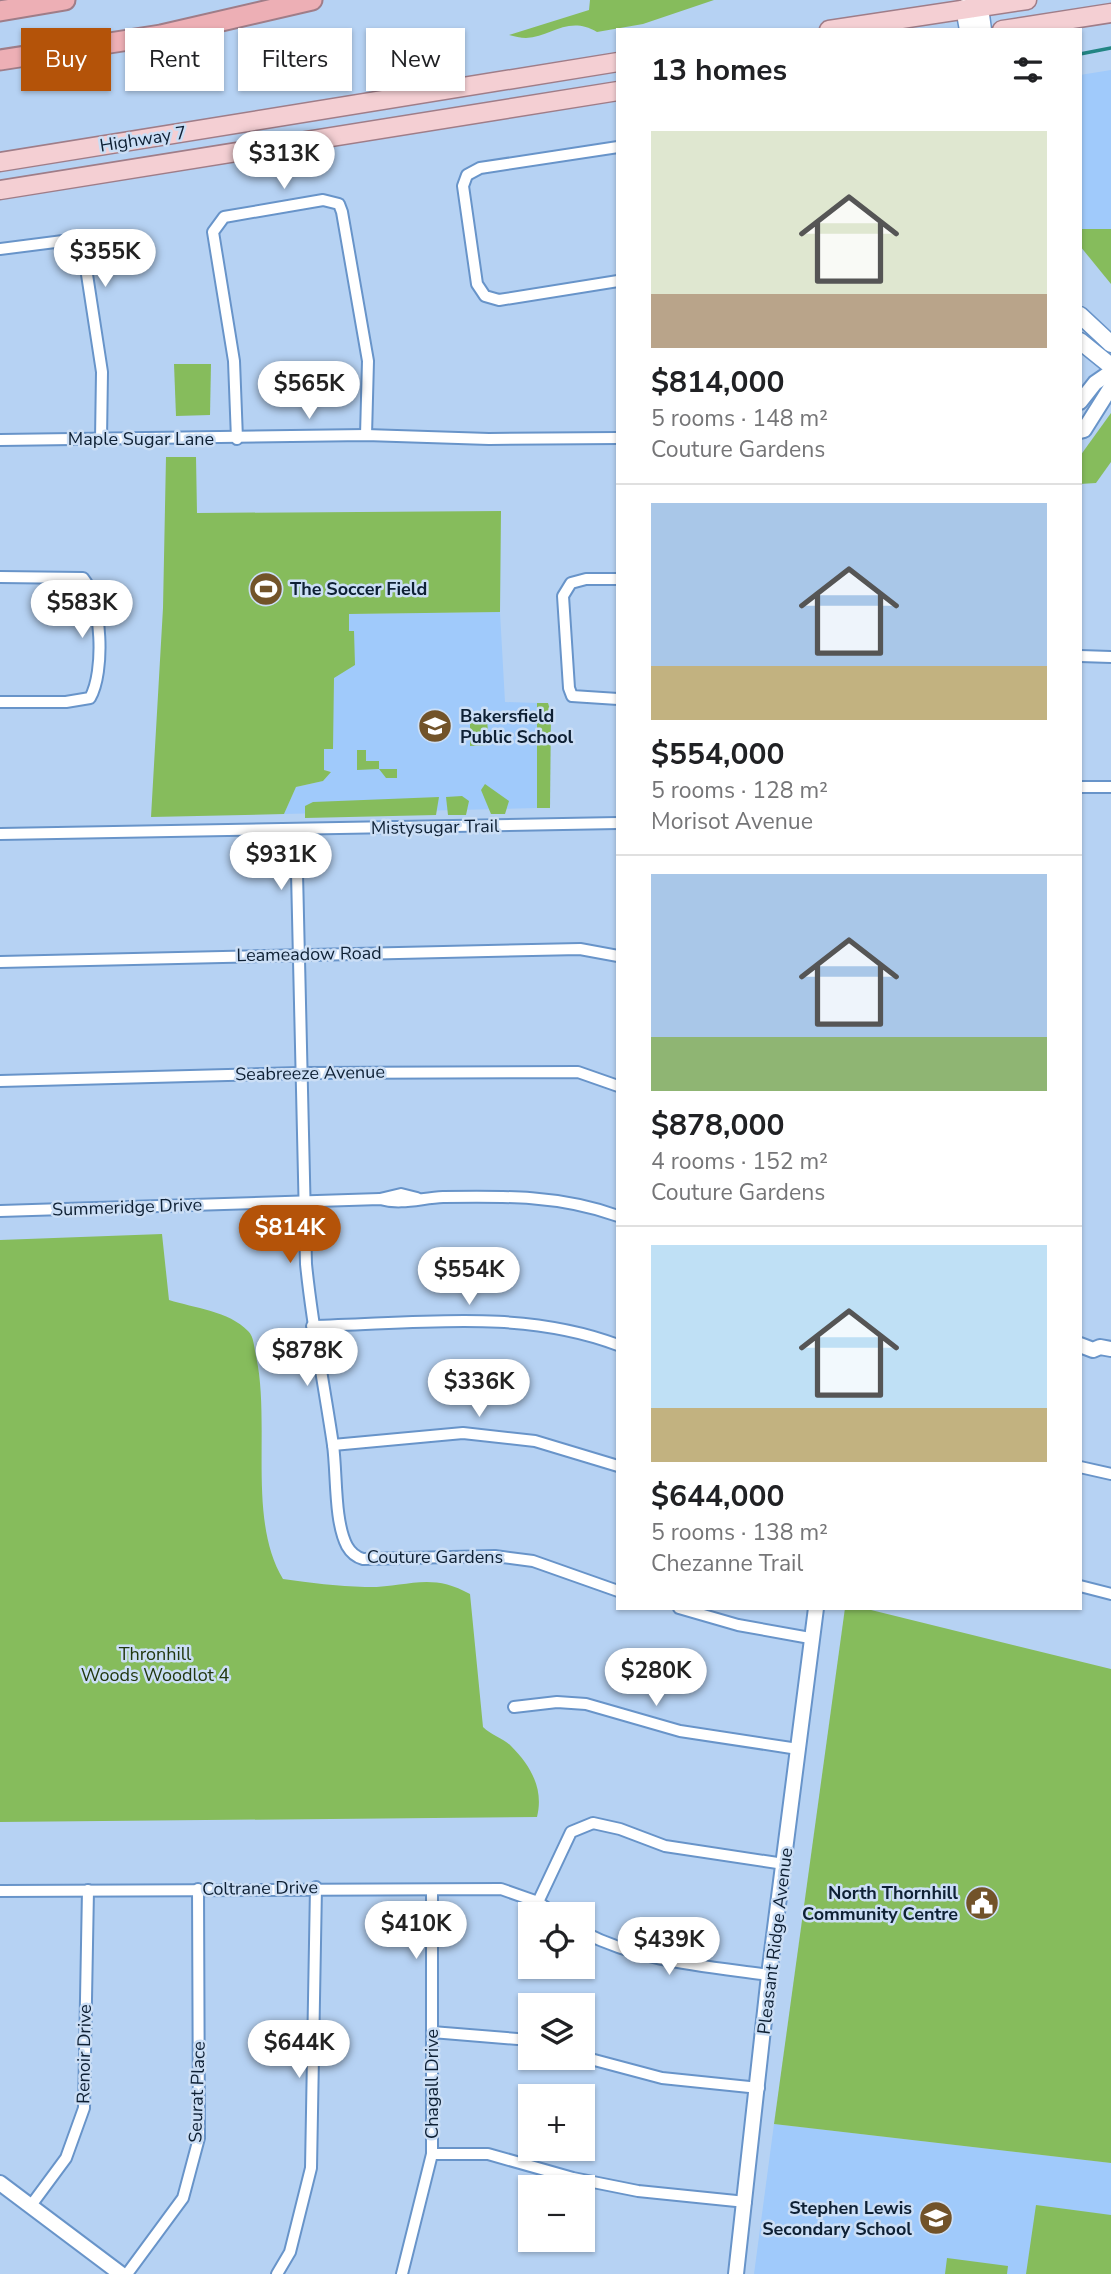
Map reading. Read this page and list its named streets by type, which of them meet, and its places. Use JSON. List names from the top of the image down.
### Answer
{
  "streets": {
    "main road": ["Highway 7"],
    "street": [
      "Maple Sugar Lane",
      "Mistysugar Trail",
      "Leameadow Road",
      "Seabreeze Avenue",
      "Summeridge Drive",
      "Couture Gardens",
      "Coltrane Drive",
      "Pleasant Ridge Avenue",
      "Renoir Drive",
      "Chagall Drive",
      "Seurat Place"
    ]
  },
  "crossings": [
    ["Mistysugar Trail", "Couture Gardens"],
    ["Leameadow Road", "Couture Gardens"],
    ["Seabreeze Avenue", "Couture Gardens"],
    ["Summeridge Drive", "Couture Gardens"],
    ["Coltrane Drive", "Renoir Drive"],
    ["Coltrane Drive", "Chagall Drive"],
    ["Coltrane Drive", "Seurat Place"]
  ],
  "parks": ["Thronhill Woods Woodlot 4"],
  "places": {
    "sports": ["The Soccer Field"],
    "school or university": ["Bakersfield Public School", "Stephen Lewis Secondary School"],
    "public building": ["North Thornhill Community Centre"]
  },
  "page": {
    "chip": [
      "Buy",
      "Rent",
      "Filters",
      "New"
    ],
    "heading": "13 homes",
    "list": [
      {
        "name": "$814,000",
        "note": "5 rooms · 148 m² · Couture Gardens"
      },
      {
        "name": "$554,000",
        "note": "5 rooms · 128 m² · Morisot Avenue"
      },
      {
        "name": "$878,000",
        "note": "4 rooms · 152 m² · Couture Gardens"
      },
      {
        "name": "$644,000",
        "note": "5 rooms · 138 m² · Chezanne Trail"
      }
    ],
    "price": [
      "$313K",
      "$355K",
      "$565K",
      "$583K",
      "$931K",
      "$814K",
      "$554K",
      "$878K",
      "$336K",
      "$280K",
      "$410K",
      "$439K",
      "$644K"
    ],
    "map_buttons": ["+", "−"]
  }
}
